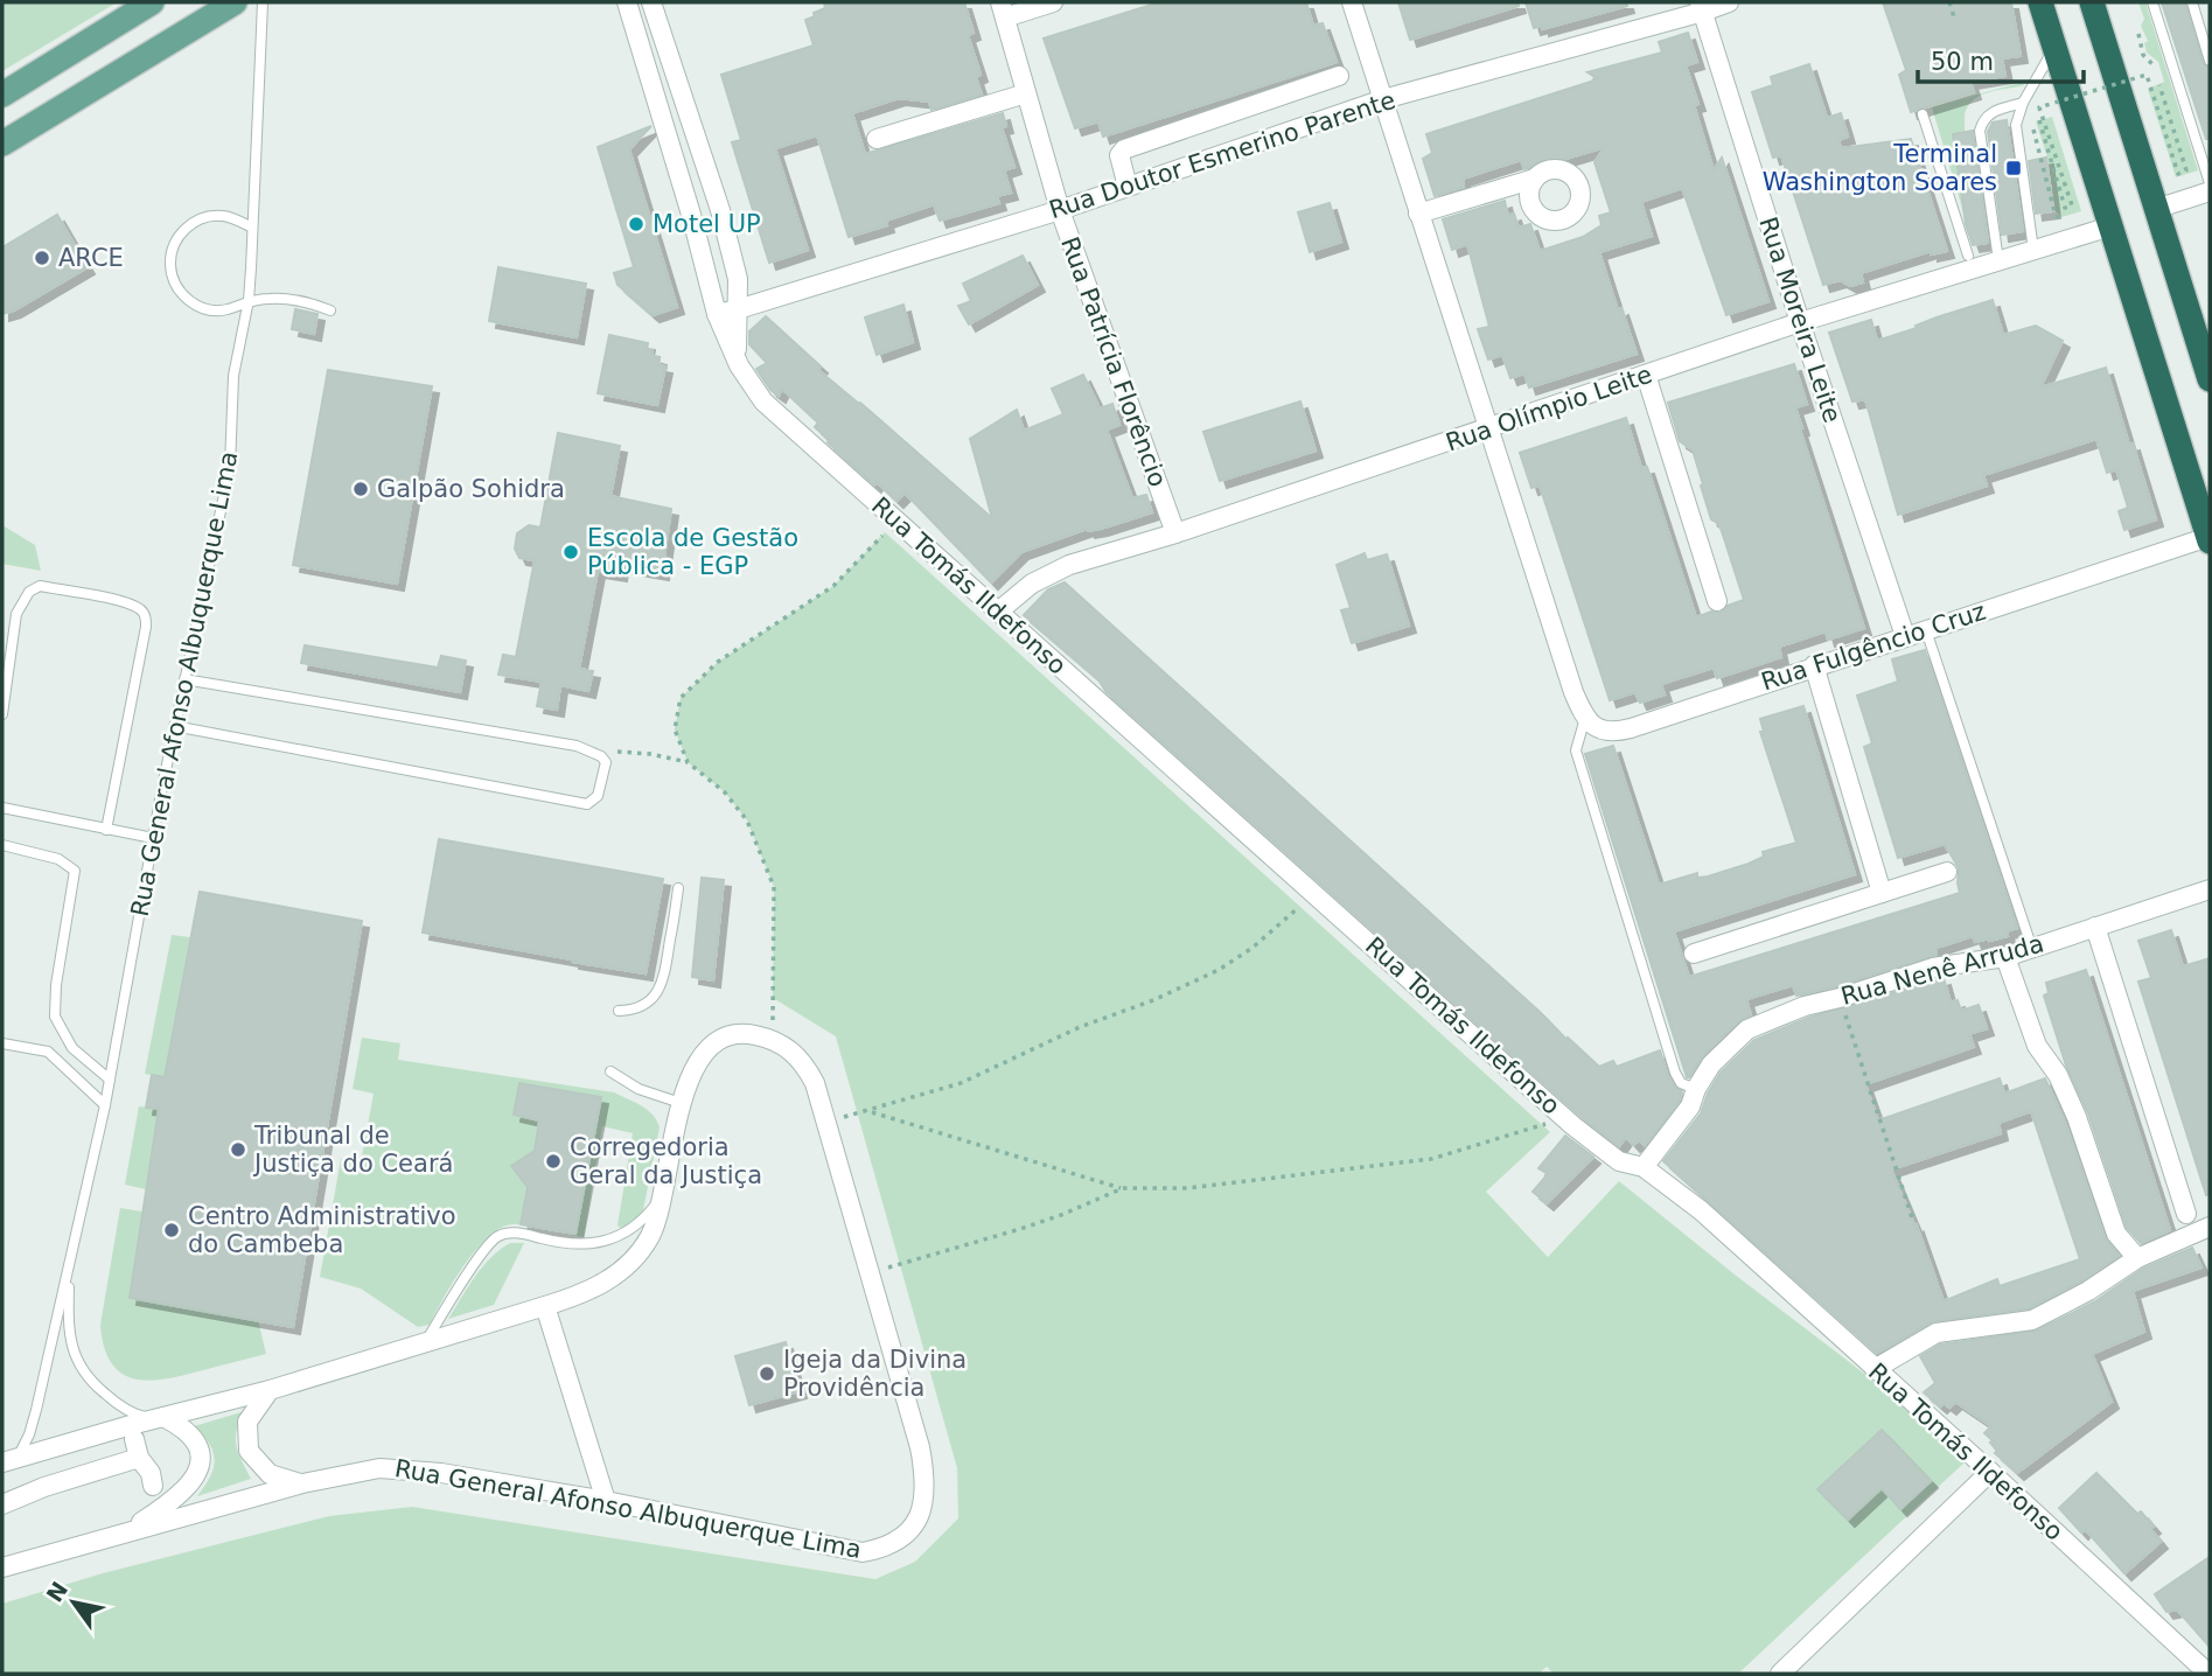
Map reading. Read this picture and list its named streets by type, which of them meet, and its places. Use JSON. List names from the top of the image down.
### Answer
{
  "streets": {
    "street": [
      "Rua Doutor Esmerino Parente",
      "Rua Moreira Leite",
      "Rua Patrícia Florêncio",
      "Rua Olímpio Leite",
      "Rua Tomás Ildefonso",
      "Rua Fulgêncio Cruz",
      "Rua General Afonso Albuquerque Lima",
      "Rua Nenê Arruda"
    ]
  },
  "crossings": [
    ["Rua Doutor Esmerino Parente", "Rua Moreira Leite"],
    ["Rua Doutor Esmerino Parente", "Rua Patrícia Florêncio"],
    ["Rua Doutor Esmerino Parente", "Rua Tomás Ildefonso"],
    ["Rua Moreira Leite", "Rua Olímpio Leite"],
    ["Rua Moreira Leite", "Rua Fulgêncio Cruz"],
    ["Rua Patrícia Florêncio", "Rua Olímpio Leite"],
    ["Rua Olímpio Leite", "Rua Tomás Ildefonso"],
    ["Rua Tomás Ildefonso", "Rua Nenê Arruda"]
  ],
  "places": {
    "transit": ["Terminal Washington Soares"],
    "other": [
      "Motel UP",
      "ARCE",
      "Galpão Sohidra",
      "Escola de Gestão Pública - EGP",
      "Tribunal de Justiça do Ceará",
      "Corregedoria Geral da Justiça",
      "Centro Administrativo do Cambeba",
      "Igeja da Divina Providência"
    ]
  },
  "scale_bar": "50 m",
  "north": "top left"
}
